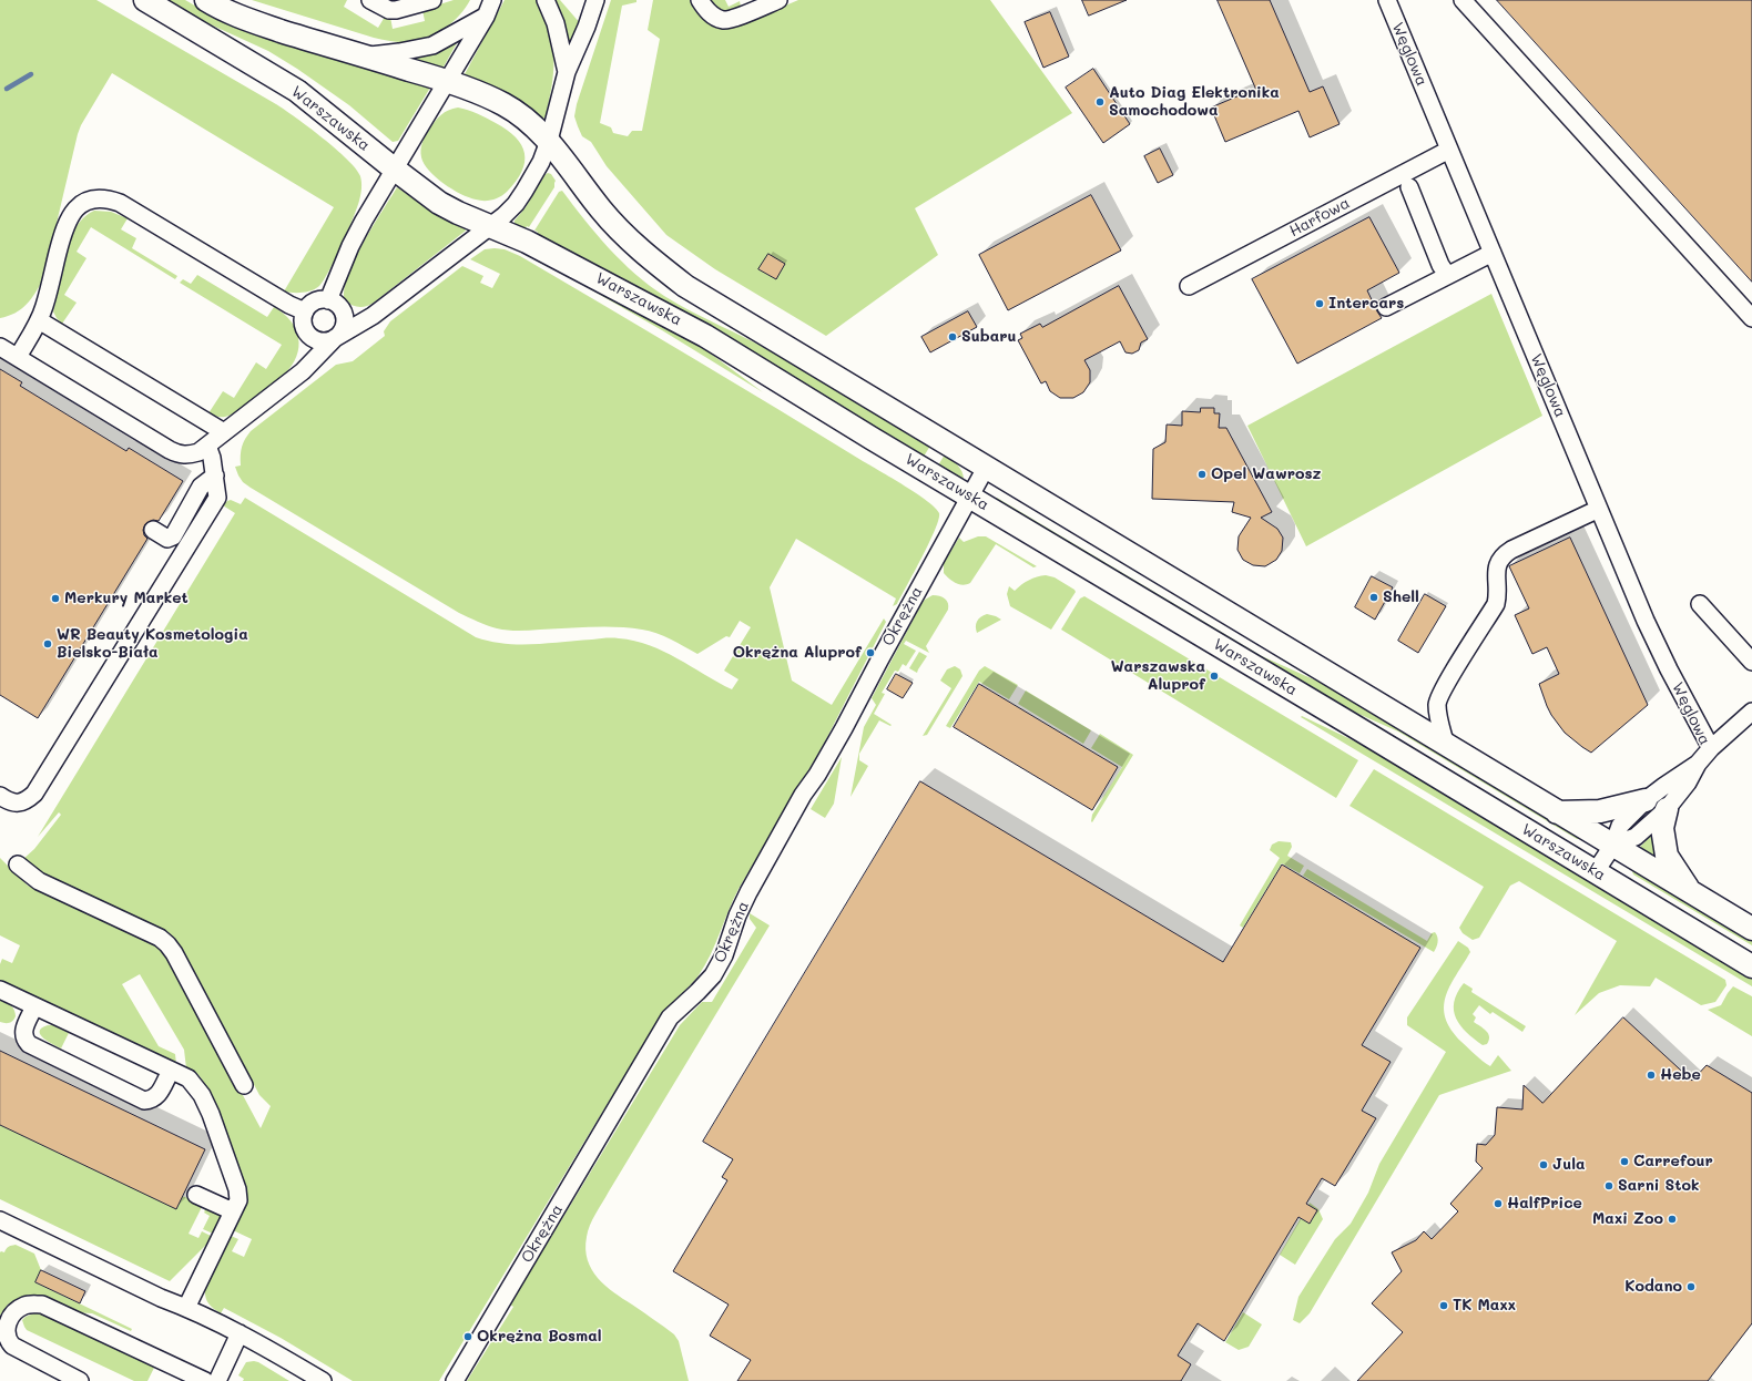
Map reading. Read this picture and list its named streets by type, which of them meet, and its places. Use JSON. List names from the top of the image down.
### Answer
{
  "streets": {
    "main road": ["Warszawska"],
    "street": ["Węglowa", "Harfowa", "Okrężna"]
  },
  "crossings": [
    ["Węglowa", "Warszawska"],
    ["Węglowa", "Harfowa"],
    ["Warszawska", "Okrężna"]
  ],
  "places": [
    "Auto Diag Elektronika Samochodowa",
    "Intercars",
    "Subaru",
    "Opel Wawrosz",
    "Shell",
    "Merkury Market",
    "WR Beauty Kosmetologia Bielsko-Biała",
    "Okrężna Aluprof",
    "Warszawska Aluprof",
    "Hebe",
    "Carrefour",
    "Jula",
    "Sarni Stok",
    "HalfPrice",
    "Maxi Zoo",
    "Kodano",
    "TK Maxx",
    "Okrężna Bosmal"
  ]
}
